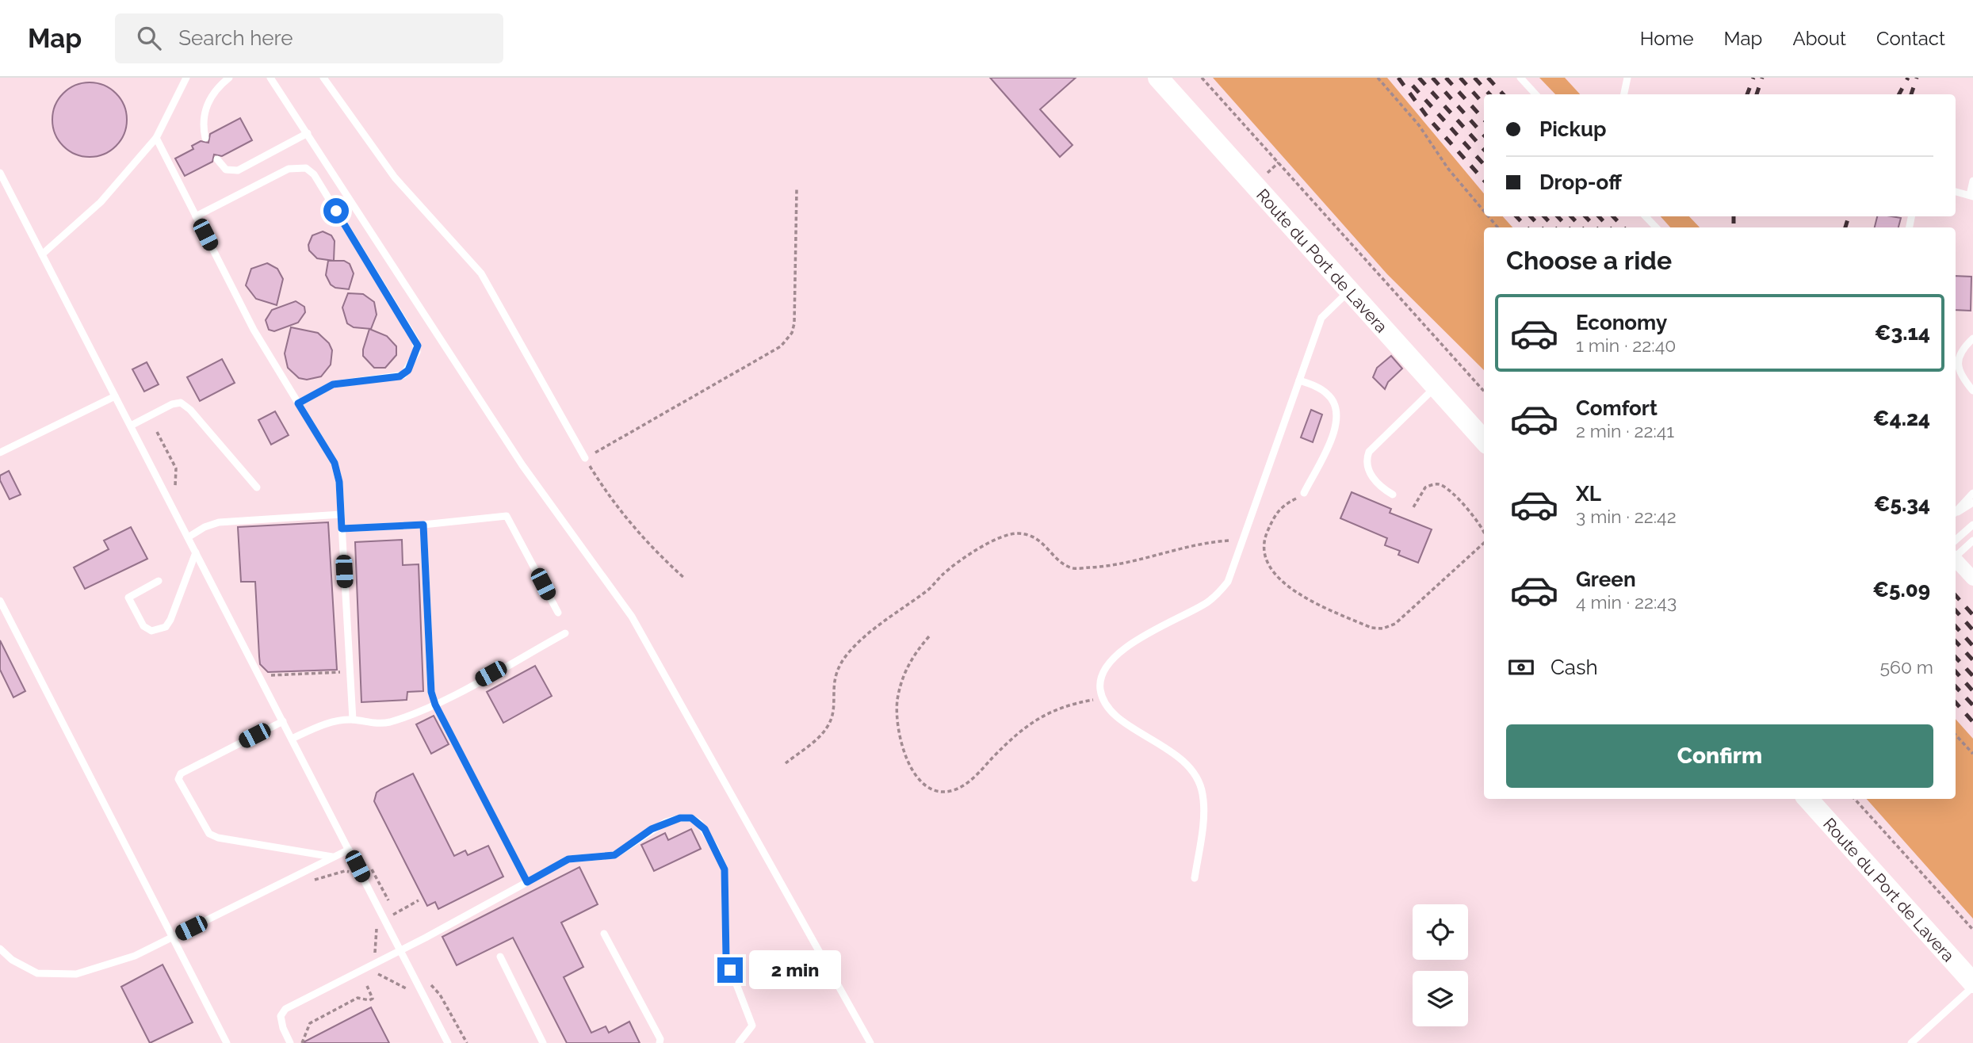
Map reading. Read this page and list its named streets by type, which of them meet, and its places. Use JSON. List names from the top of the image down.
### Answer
{
  "streets": {
    "street": ["Route du Port de Lavera"]
  },
  "page": {
    "header": "Map",
    "search": "Search here",
    "nav": [
      "Home",
      "Map",
      "About",
      "Contact"
    ],
    "banner": ["Pickup", "Drop-off"],
    "heading": "Choose a ride",
    "list": [
      {
        "name": "Economy",
        "note": "1 min · 22:40",
        "value": "€3.14"
      },
      {
        "name": "Comfort",
        "note": "2 min · 22:41",
        "value": "€4.24"
      },
      {
        "name": "XL",
        "note": "3 min · 22:42",
        "value": "€5.34"
      },
      {
        "name": "Green",
        "note": "4 min · 22:43",
        "value": "€5.09"
      }
    ],
    "pay": ["Cash", "560 m"],
    "buttons": "Confirm",
    "bubble": "2 min"
  }
}
